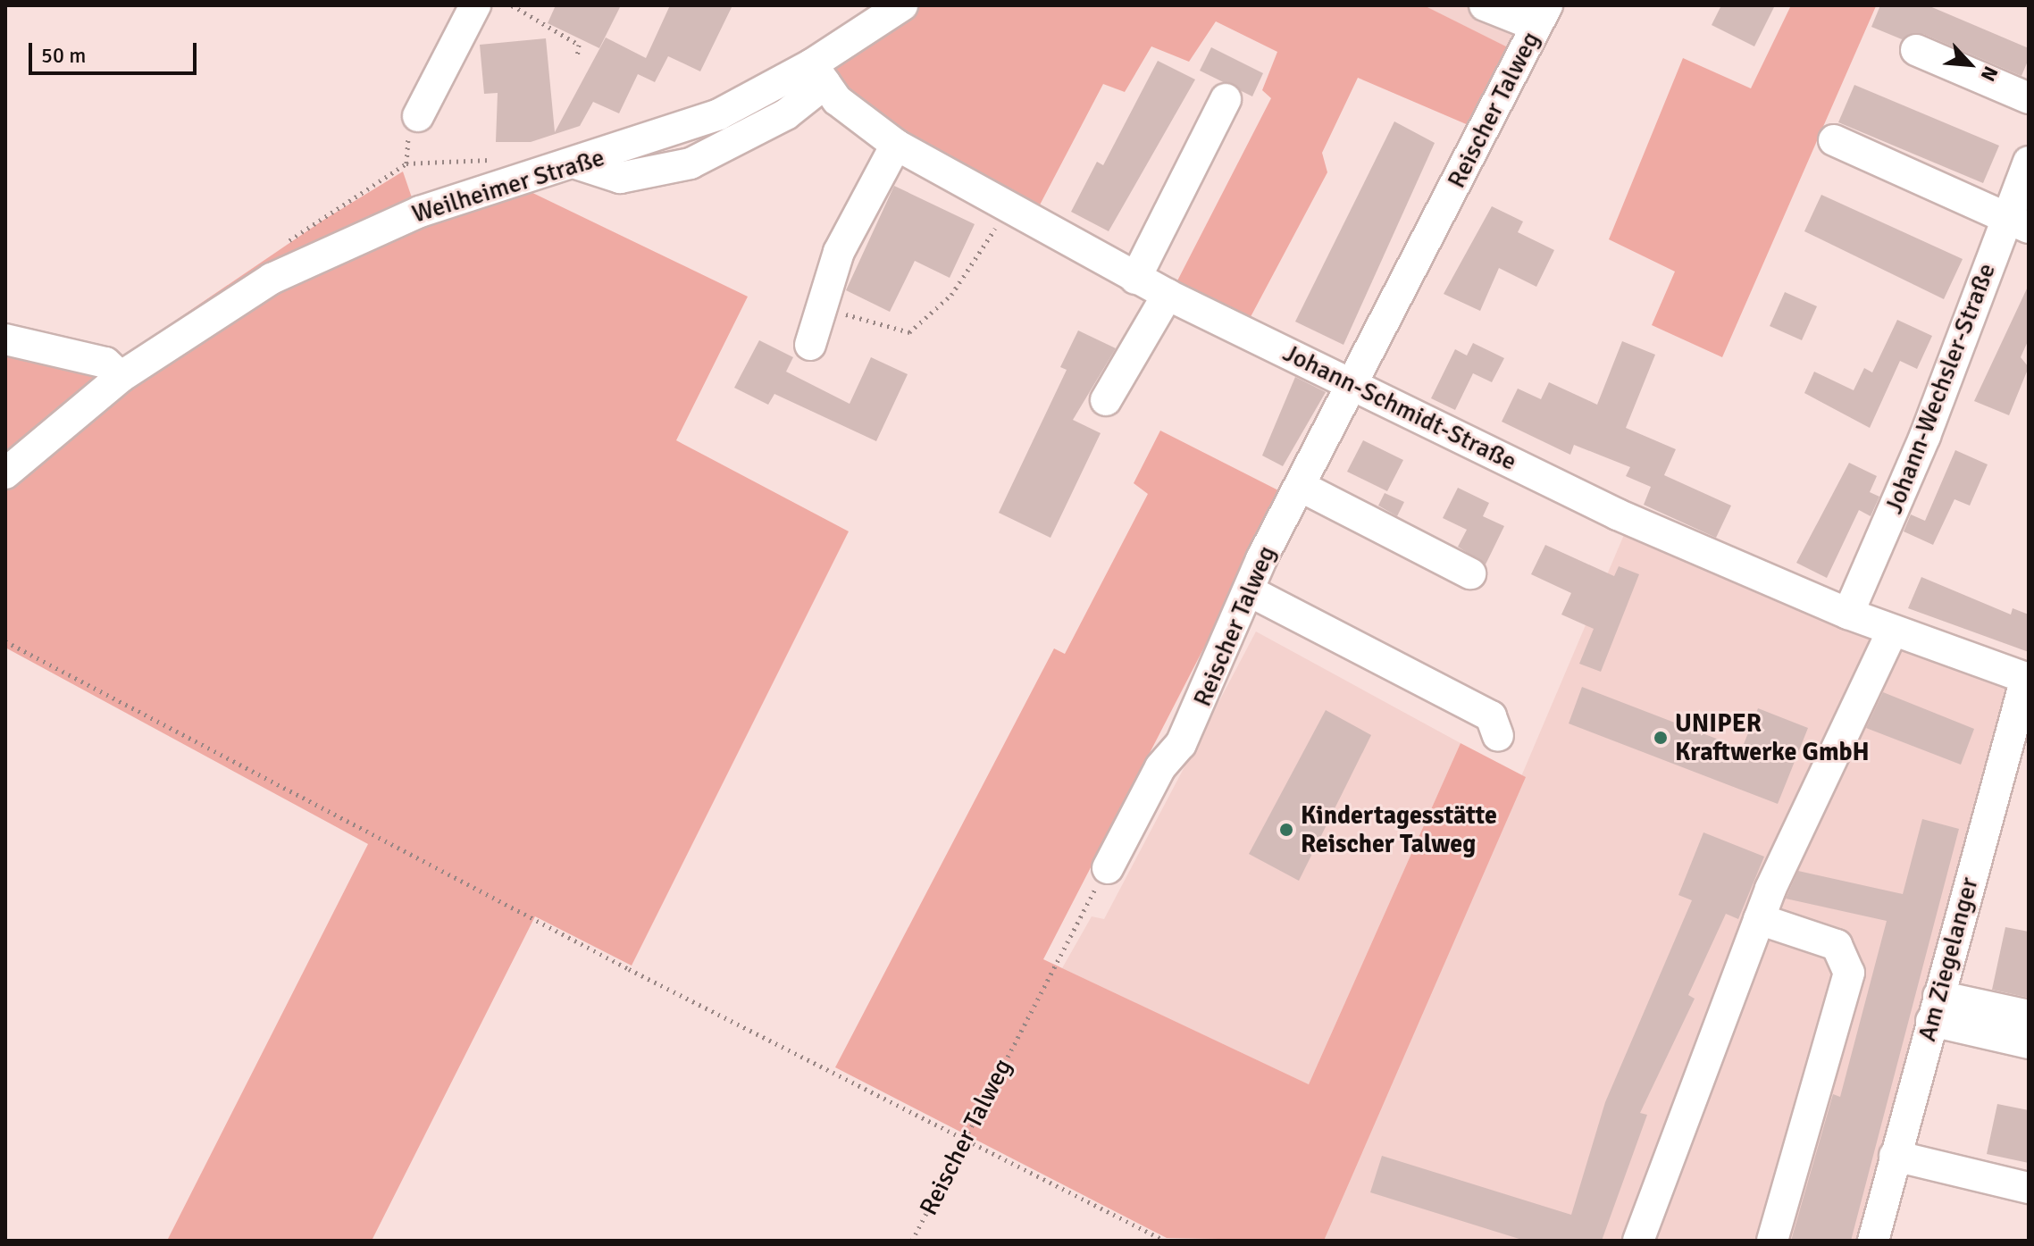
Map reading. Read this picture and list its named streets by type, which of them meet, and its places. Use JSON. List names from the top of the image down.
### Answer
{
  "streets": {
    "street": [
      "Reischer Talweg",
      "Weilheimer Straße",
      "Johann-Wechsler-Straße",
      "Johann-Schmidt-Straße",
      "Am Ziegelanger"
    ]
  },
  "crossings": [
    ["Reischer Talweg", "Johann-Schmidt-Straße"],
    ["Weilheimer Straße", "Johann-Schmidt-Straße"],
    ["Johann-Wechsler-Straße", "Johann-Schmidt-Straße"],
    ["Johann-Schmidt-Straße", "Am Ziegelanger"]
  ],
  "places": ["UNIPER Kraftwerke GmbH", "Kindertagesstätte Reischer Talweg"],
  "scale_bar": "50 m",
  "north": "bottom right"
}
